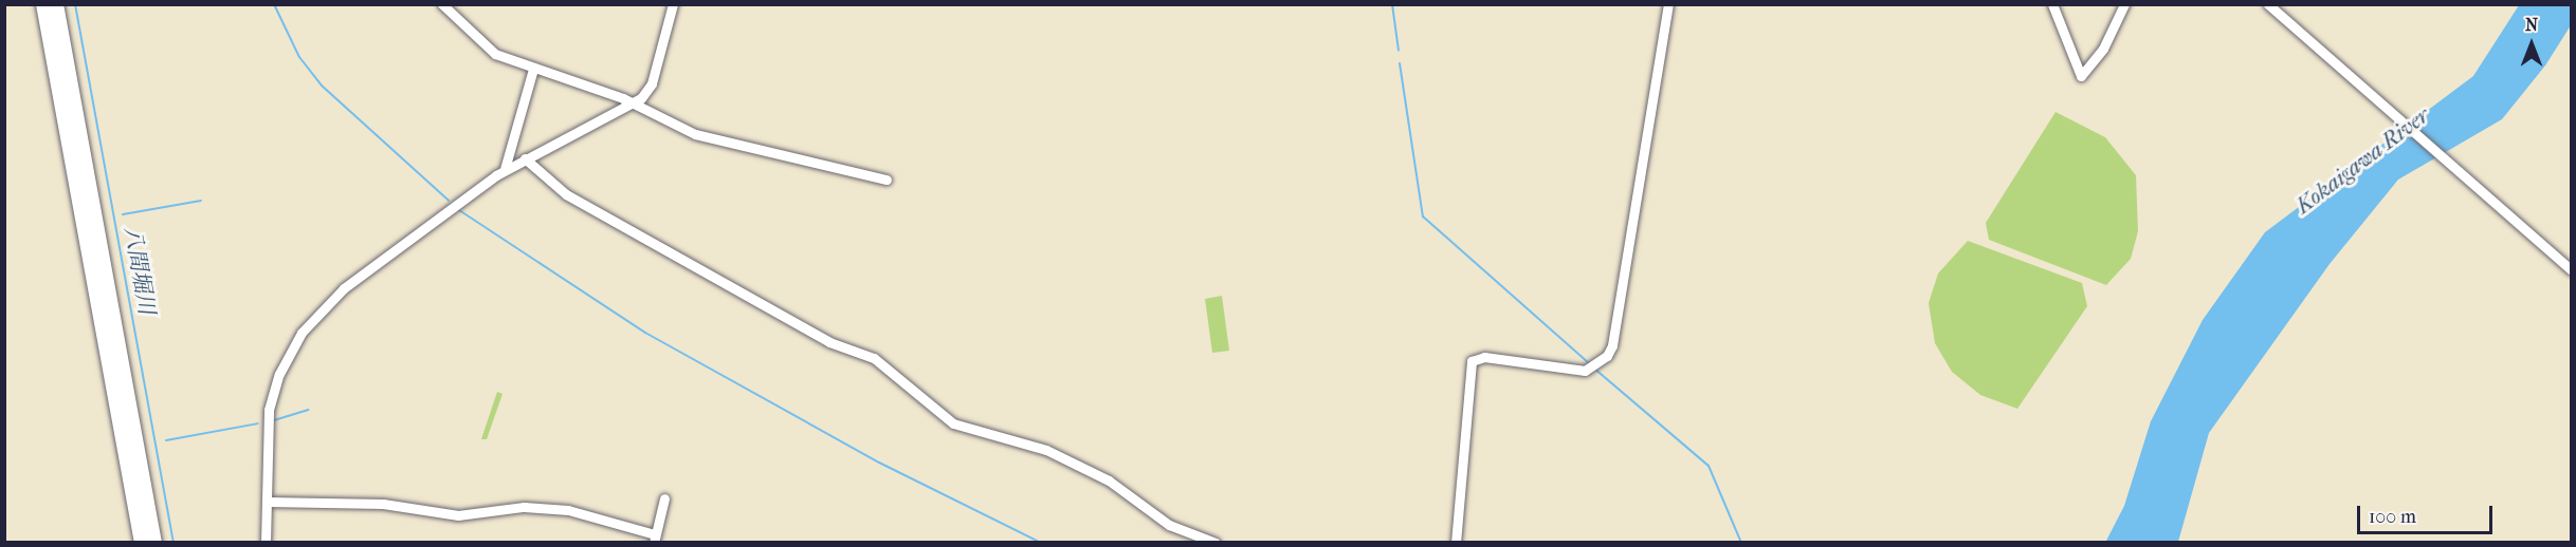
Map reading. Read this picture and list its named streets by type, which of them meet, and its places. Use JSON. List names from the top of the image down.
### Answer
{
  "water": ["Kokaigawa River", "八間堀川"],
  "scale_bar": "100 m",
  "north": "top"
}
